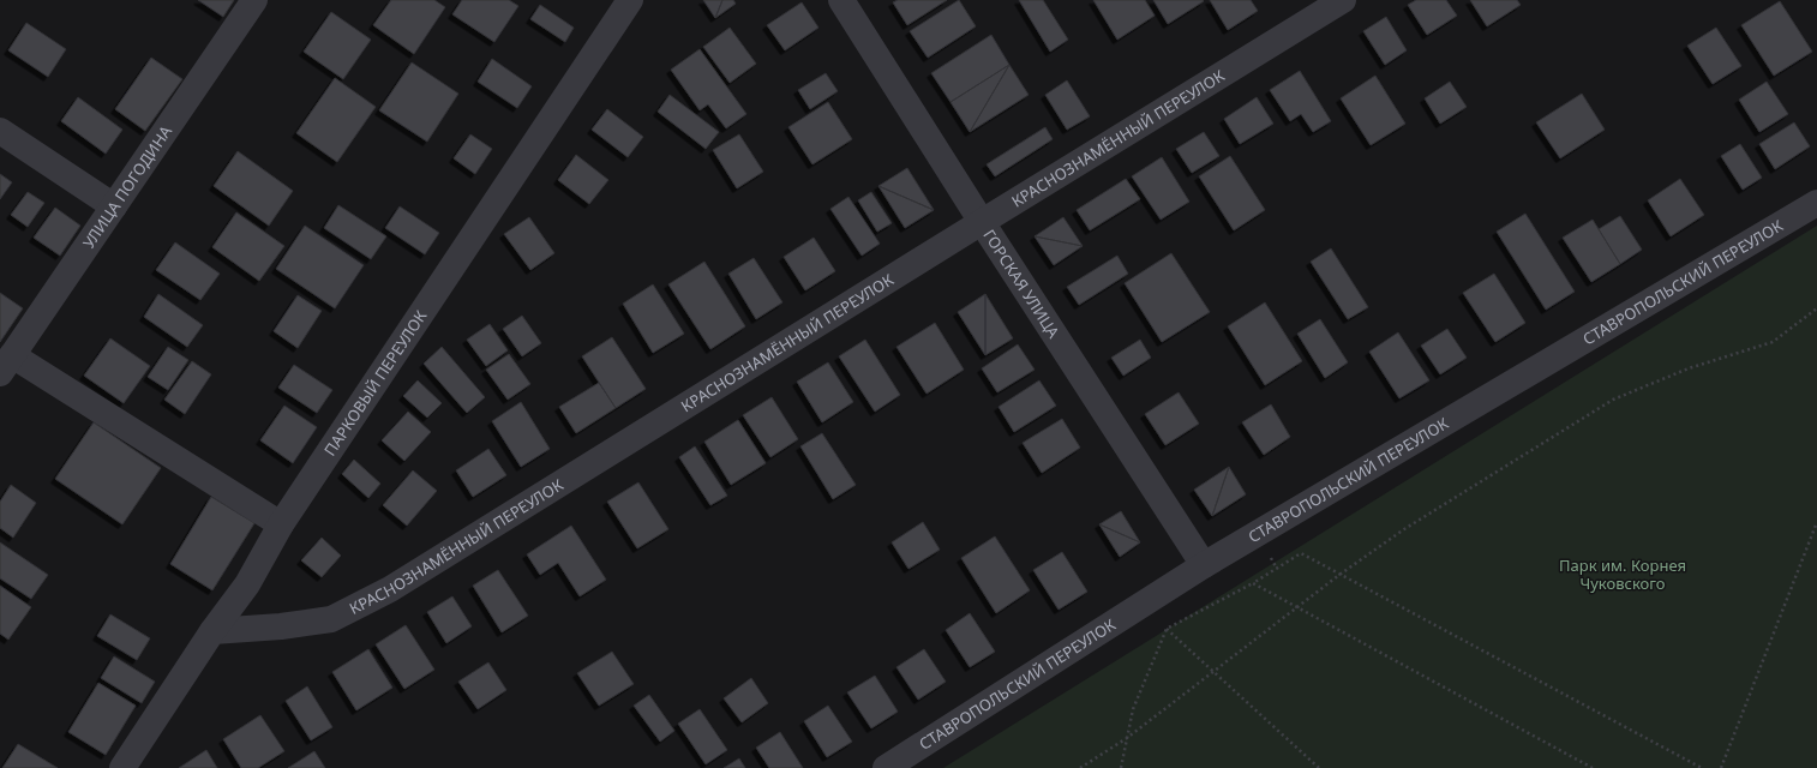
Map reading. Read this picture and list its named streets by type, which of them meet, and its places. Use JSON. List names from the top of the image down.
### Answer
{
  "streets": {
    "street": [
      "КРАСНОЗНАМЁННЫЙ ПЕРЕУЛОК",
      "УЛИЦА ПОГОДИНА",
      "СТАВРОПОЛЬСКИЙ ПЕРЕУЛОК",
      "ГОРСКАЯ УЛИЦА",
      "ПАРКОВЫЙ ПЕРЕУЛОК"
    ]
  },
  "crossings": [
    ["КРАСНОЗНАМЁННЫЙ ПЕРЕУЛОК", "ГОРСКАЯ УЛИЦА"],
    ["КРАСНОЗНАМЁННЫЙ ПЕРЕУЛОК", "ПАРКОВЫЙ ПЕРЕУЛОК"],
    ["СТАВРОПОЛЬСКИЙ ПЕРЕУЛОК", "ГОРСКАЯ УЛИЦА"]
  ],
  "parks": ["Парк им. Корнея Чуковского"]
}
